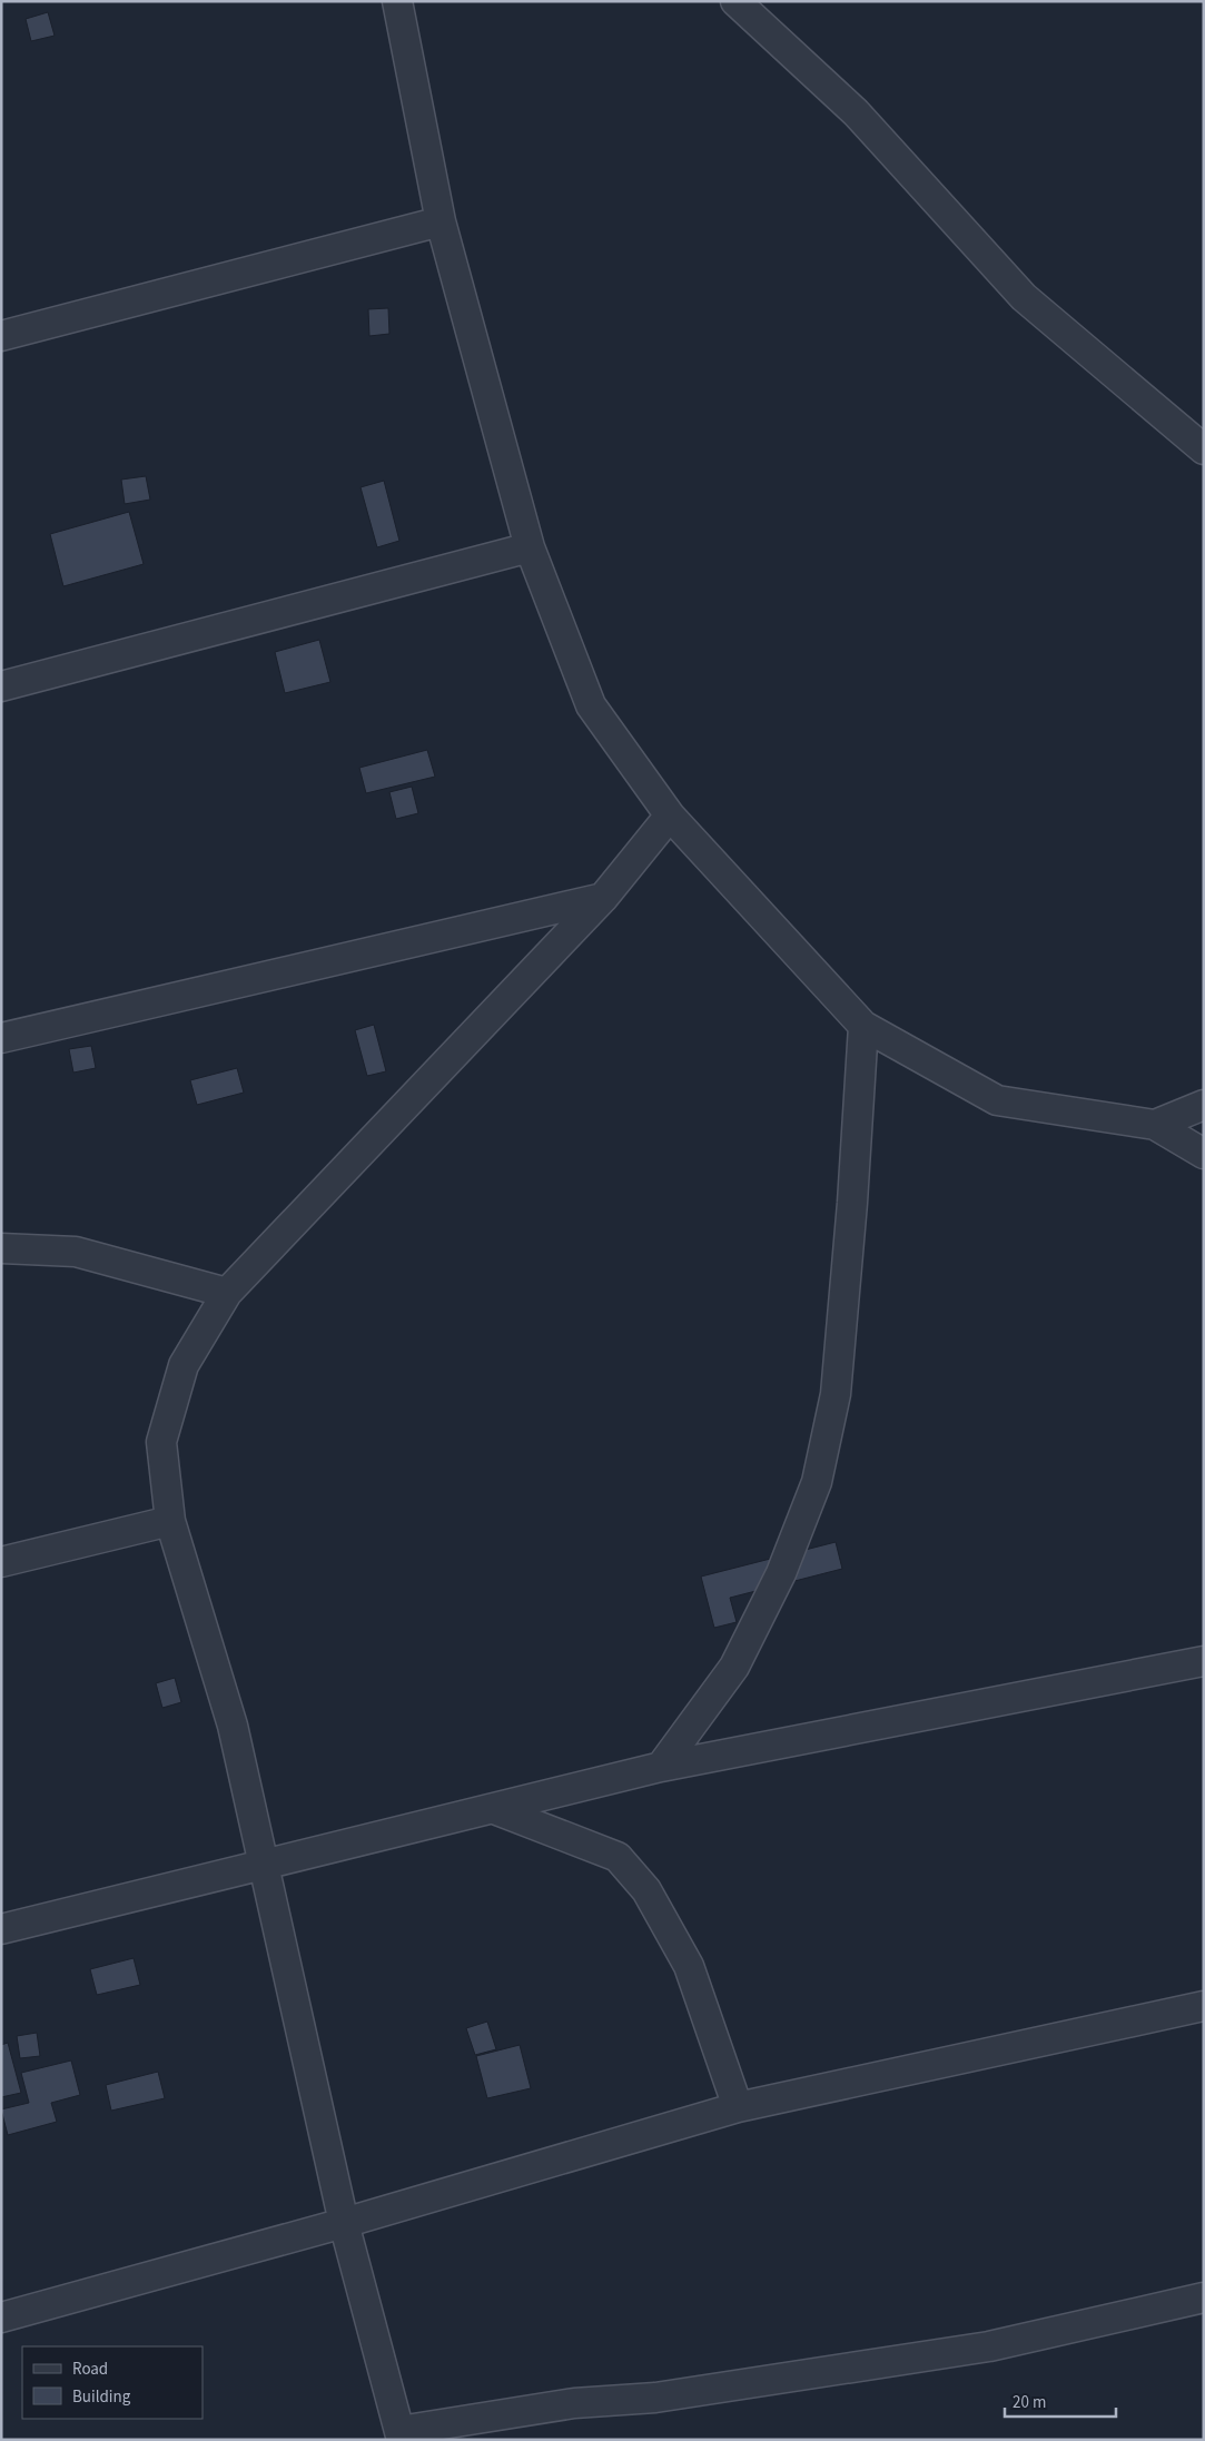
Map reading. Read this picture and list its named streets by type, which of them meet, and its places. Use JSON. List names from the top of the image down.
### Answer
{
  "legend": ["Road", "Building"],
  "scale_bar": "20 m"
}
